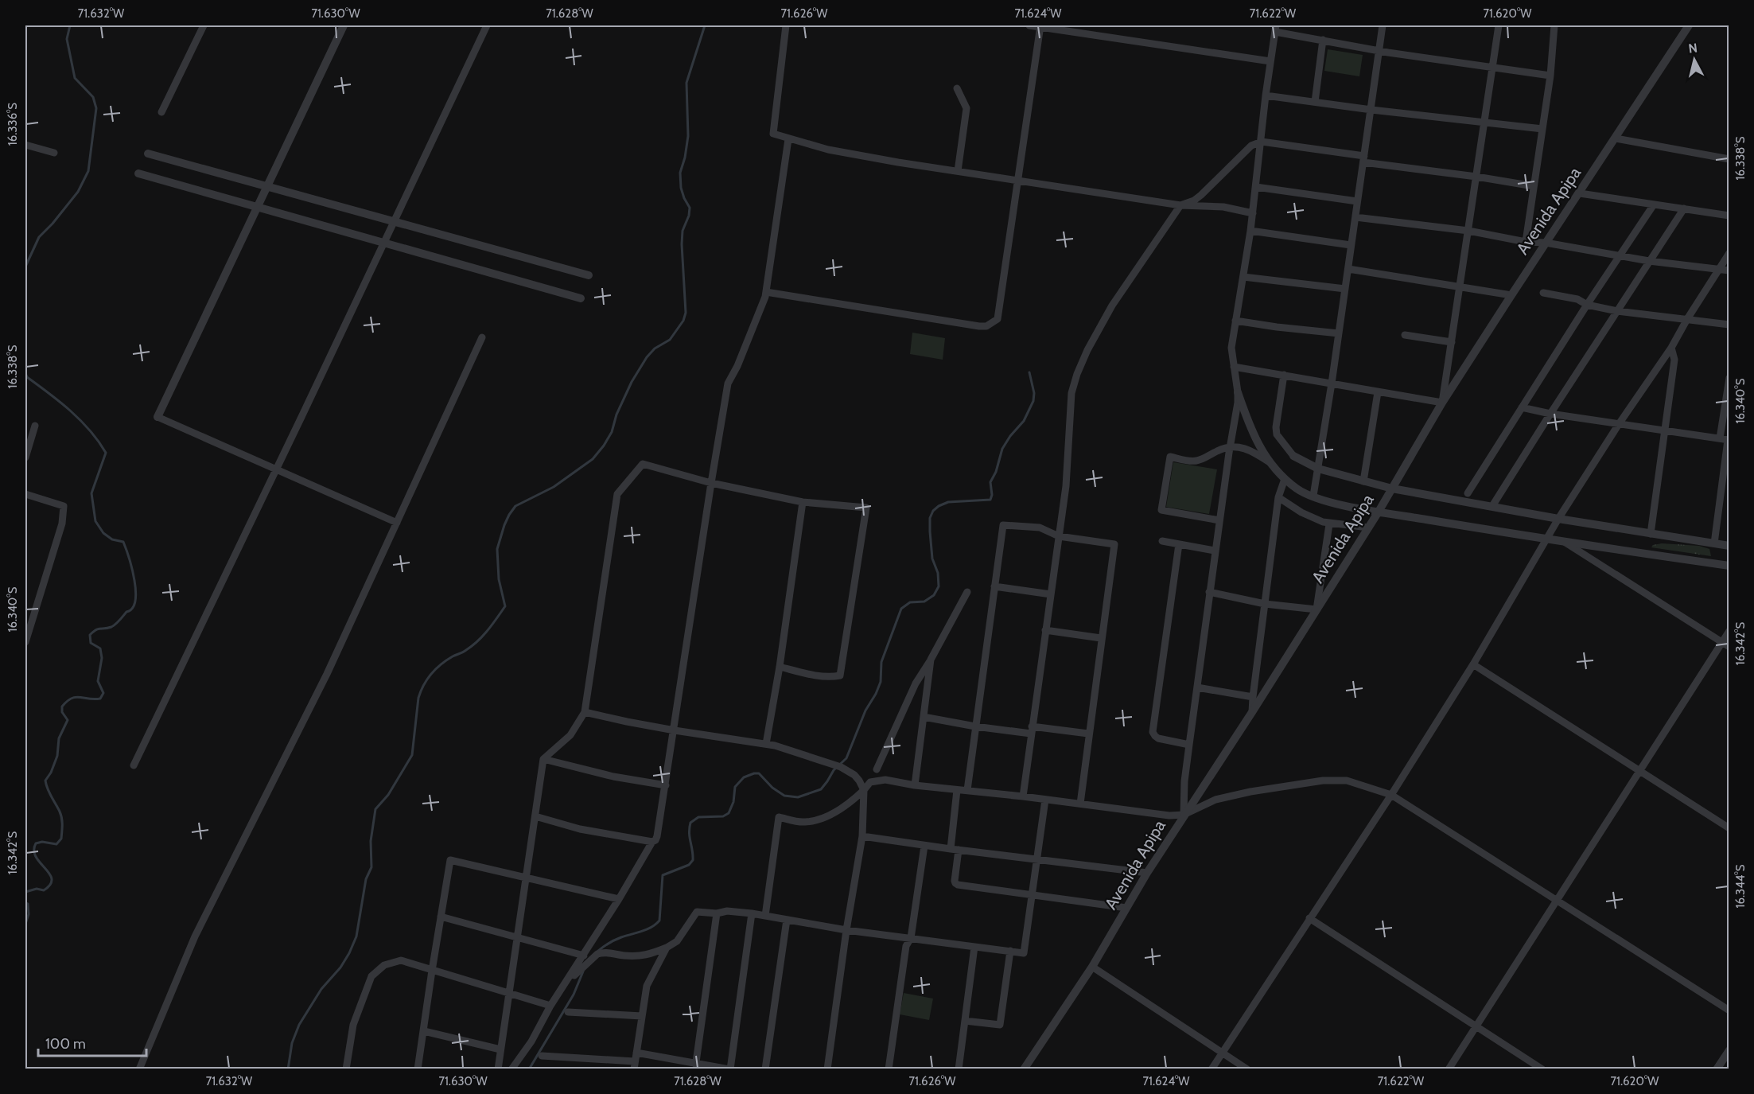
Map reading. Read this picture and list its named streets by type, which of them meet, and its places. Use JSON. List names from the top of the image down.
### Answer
{
  "streets": {
    "street": ["Avenida Apipa"]
  },
  "scale_bar": "100 m",
  "north": "top",
  "coordinates": [
    "71.632°W",
    "71.630°W",
    "71.628°W",
    "71.626°W",
    "71.624°W",
    "71.622°W",
    "71.620°W",
    "16.336°S",
    "16.338°S",
    "16.340°S",
    "16.342°S",
    "16.344°S"
  ]
}
